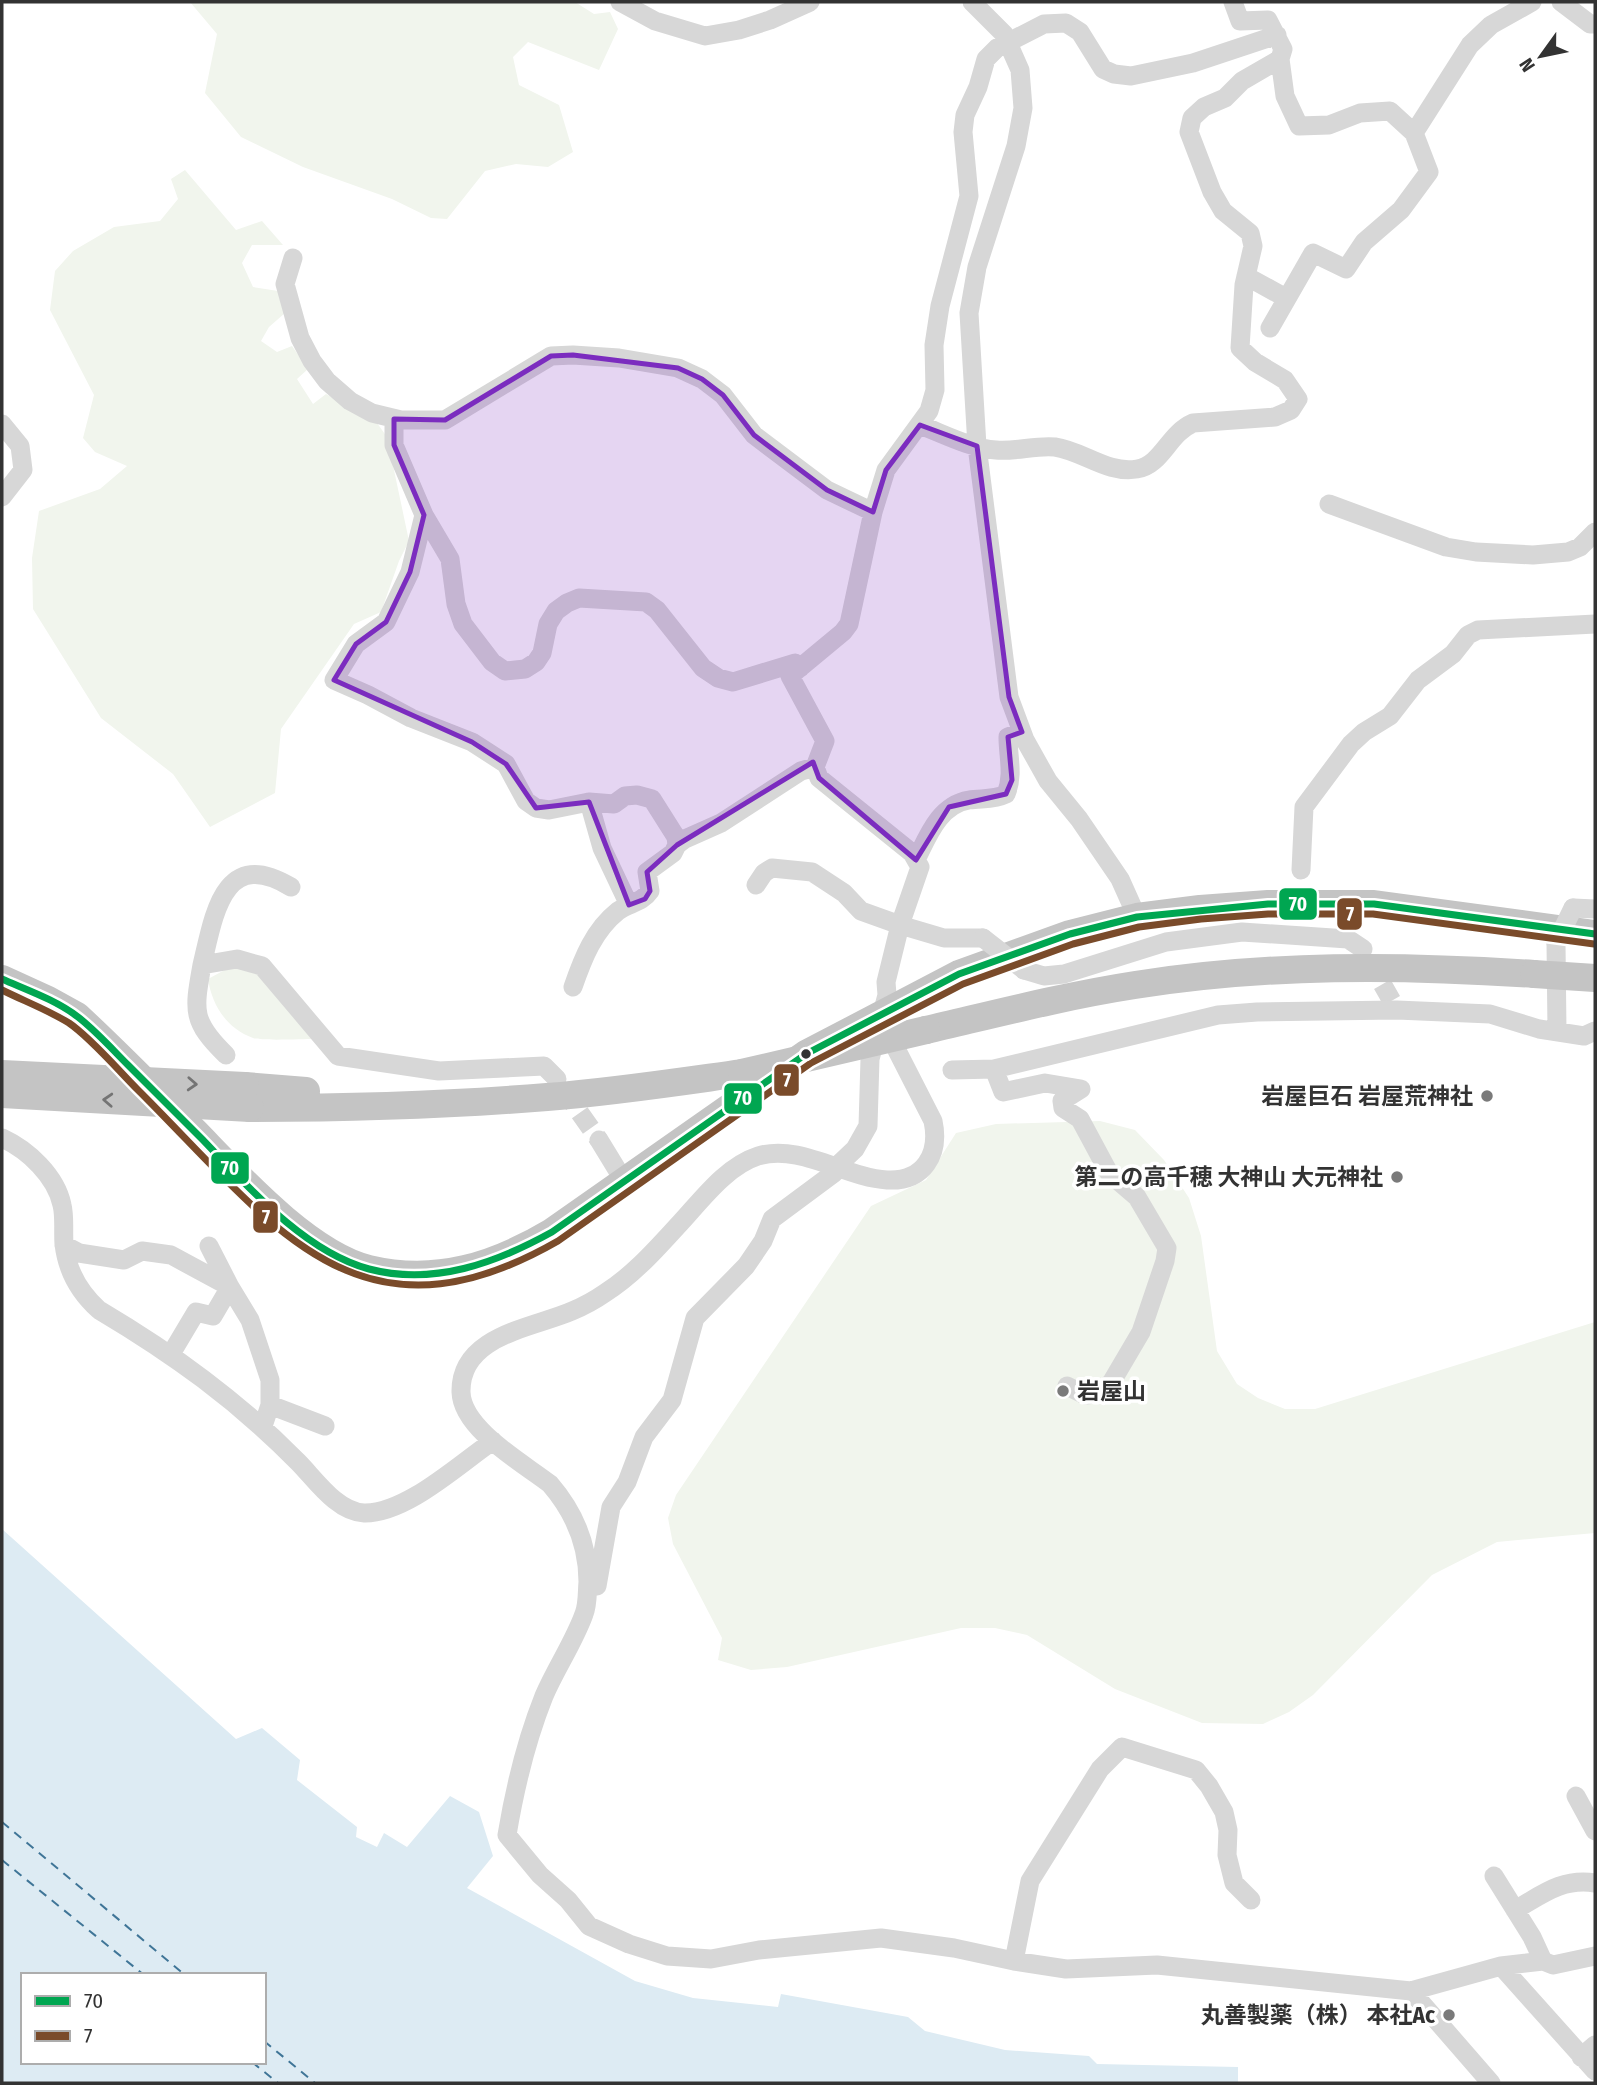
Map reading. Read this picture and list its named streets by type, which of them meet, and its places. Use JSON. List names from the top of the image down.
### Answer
{
  "places": [
    "岩屋巨石 岩屋荒神社",
    "第二の高千穂 大神山 大元神社",
    "岩屋山",
    "丸善製薬（株） 本社Ac"
  ],
  "lines": ["transit line 70", "transit line 7"],
  "legend": ["70", "7"],
  "north": "bottom left"
}
